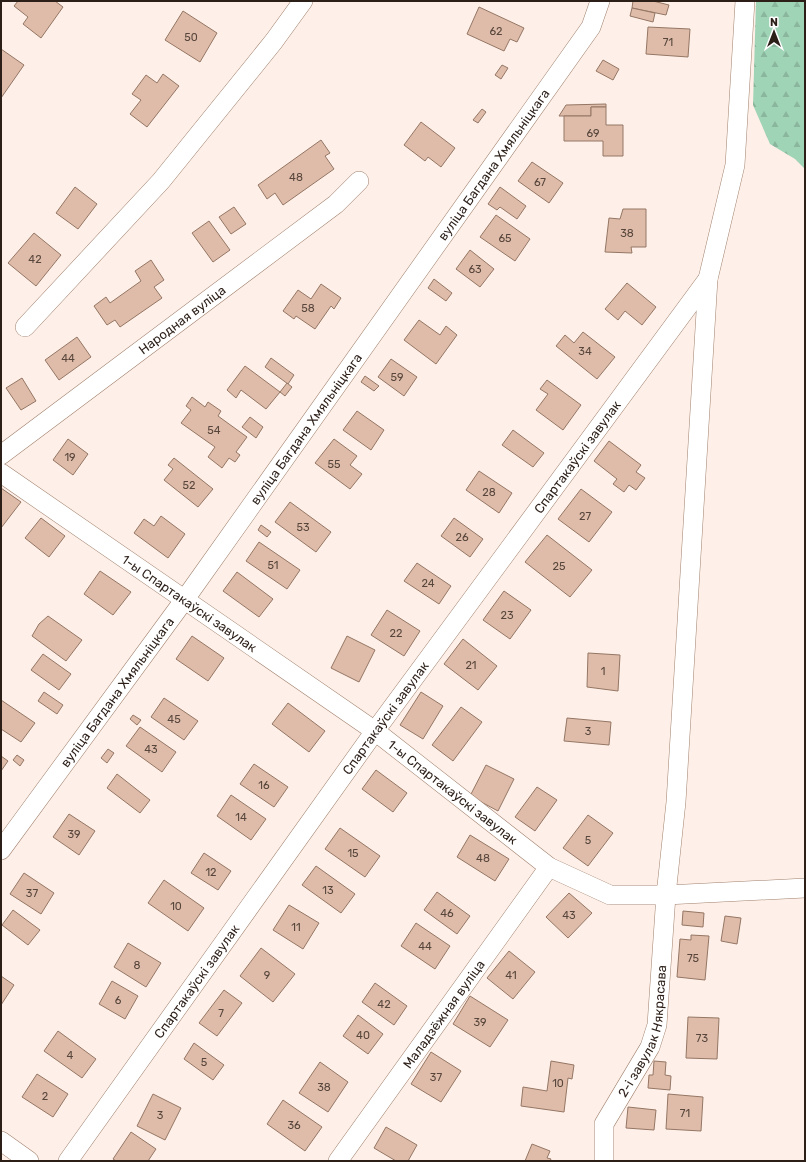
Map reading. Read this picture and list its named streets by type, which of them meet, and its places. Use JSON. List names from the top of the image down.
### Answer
{
  "streets": {
    "street": [
      "вуліца Багдана Хмяльніцкага",
      "Народная вуліца",
      "Спартакаўскі завулак",
      "1-ы Спартакаўскі завулак",
      "Маладзёжная вуліца",
      "2-і завулак Някрасава"
    ]
  },
  "crossings": [
    ["вуліца Багдана Хмяльніцкага", "1-ы Спартакаўскі завулак"],
    ["Спартакаўскі завулак", "1-ы Спартакаўскі завулак"],
    ["Спартакаўскі завулак", "2-і завулак Някрасава"],
    ["1-ы Спартакаўскі завулак", "Маладзёжная вуліца"],
    ["1-ы Спартакаўскі завулак", "2-і завулак Някрасава"]
  ],
  "house_numbers": [
    "62",
    "50",
    "71",
    "69",
    "48",
    "67",
    "38",
    "65",
    "42",
    "63",
    "58",
    "34",
    "44",
    "59",
    "54",
    "19",
    "55",
    "52",
    "28",
    "27",
    "53",
    "26",
    "51",
    "25",
    "24",
    "23",
    "22",
    "21",
    "1",
    "45",
    "3",
    "43",
    "16",
    "14",
    "39",
    "5",
    "15",
    "48",
    "12",
    "13",
    "37",
    "10",
    "46",
    "43",
    "11",
    "44",
    "75",
    "8",
    "9",
    "41",
    "6",
    "42",
    "7",
    "39",
    "40",
    "73",
    "4",
    "5",
    "37",
    "10",
    "38",
    "2",
    "71",
    "3",
    "36"
  ],
  "north": "top"
}
